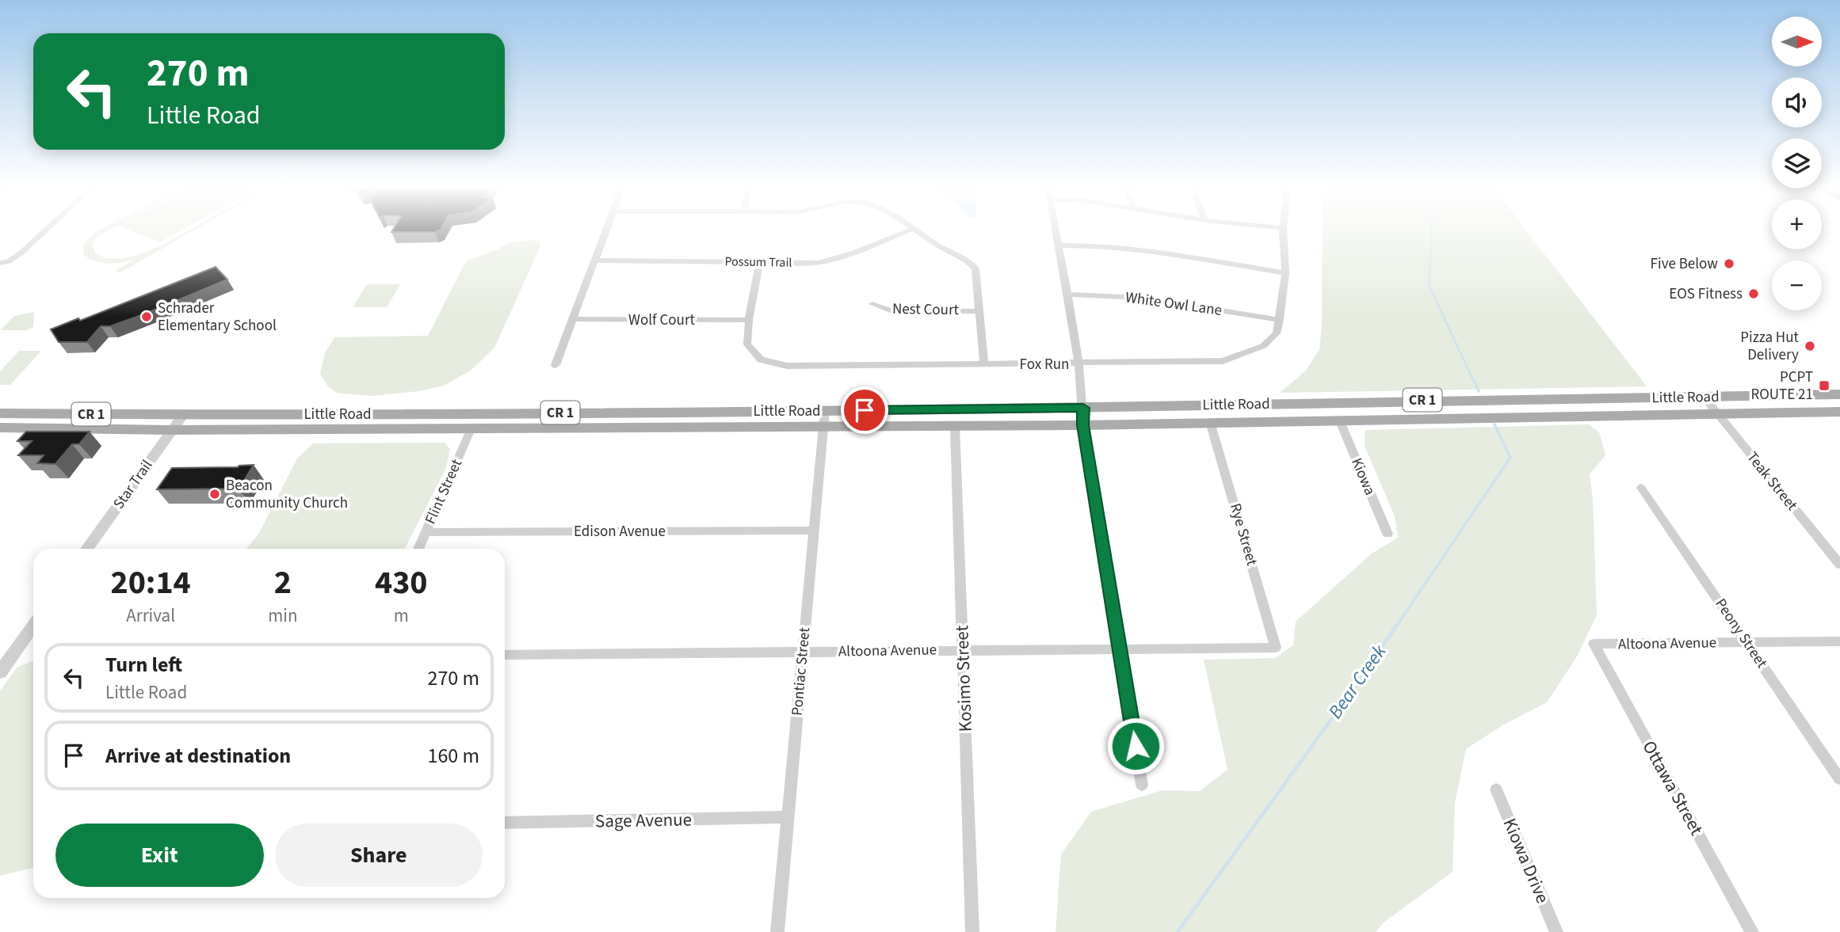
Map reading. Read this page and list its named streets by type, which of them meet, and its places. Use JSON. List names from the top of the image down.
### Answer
{
  "streets": {
    "main road": ["Little Road", "CR 1"],
    "street": [
      "Possum Trail",
      "White Owl Lane",
      "Nest Court",
      "Wolf Court",
      "Fox Run",
      "Kiowa",
      "Teak Street",
      "Star Trail",
      "Flint Street",
      "Edison Avenue",
      "Rye Street",
      "Peony Street",
      "Altoona Avenue",
      "Pontiac Street",
      "Kosimo Street",
      "Ottawa Street",
      "Sage Avenue",
      "Kiowa Drive"
    ]
  },
  "crossings": [
    ["Possum Trail", "Fox Run"],
    ["White Owl Lane", "Fox Run"],
    ["Wolf Court", "Fox Run"],
    ["Little Road", "Kiowa"],
    ["Little Road", "Teak Street"],
    ["Little Road", "Star Trail"],
    ["Little Road", "Flint Street"],
    ["Little Road", "Rye Street"],
    ["Little Road", "Pontiac Street"],
    ["Little Road", "Kosimo Street"],
    ["Flint Street", "Edison Avenue"],
    ["Edison Avenue", "Pontiac Street"],
    ["Rye Street", "Altoona Avenue"],
    ["Peony Street", "Altoona Avenue"],
    ["Altoona Avenue", "Pontiac Street"],
    ["Altoona Avenue", "Kosimo Street"],
    ["Altoona Avenue", "Ottawa Street"],
    ["Pontiac Street", "Sage Avenue"]
  ],
  "water": ["Bear Creek"],
  "places": {
    "other": [
      "Five Below",
      "EOS Fitness",
      "Schrader Elementary School",
      "Pizza Hut Delivery",
      "Beacon Community Church"
    ],
    "transit": ["PCPT ROUTE 21"]
  },
  "north": "right",
  "page": {
    "map_buttons": ["+", "−"],
    "turn": ["270 m", "Little Road"],
    "eta": [
      "20:14",
      "Arrival",
      "2",
      "min",
      "430",
      "m"
    ],
    "list": [
      {
        "name": "Turn left",
        "note": "Little Road",
        "value": "270 m"
      },
      {
        "name": "Arrive at destination",
        "value": "160 m"
      }
    ],
    "buttons": ["Exit", "Share"]
  }
}
